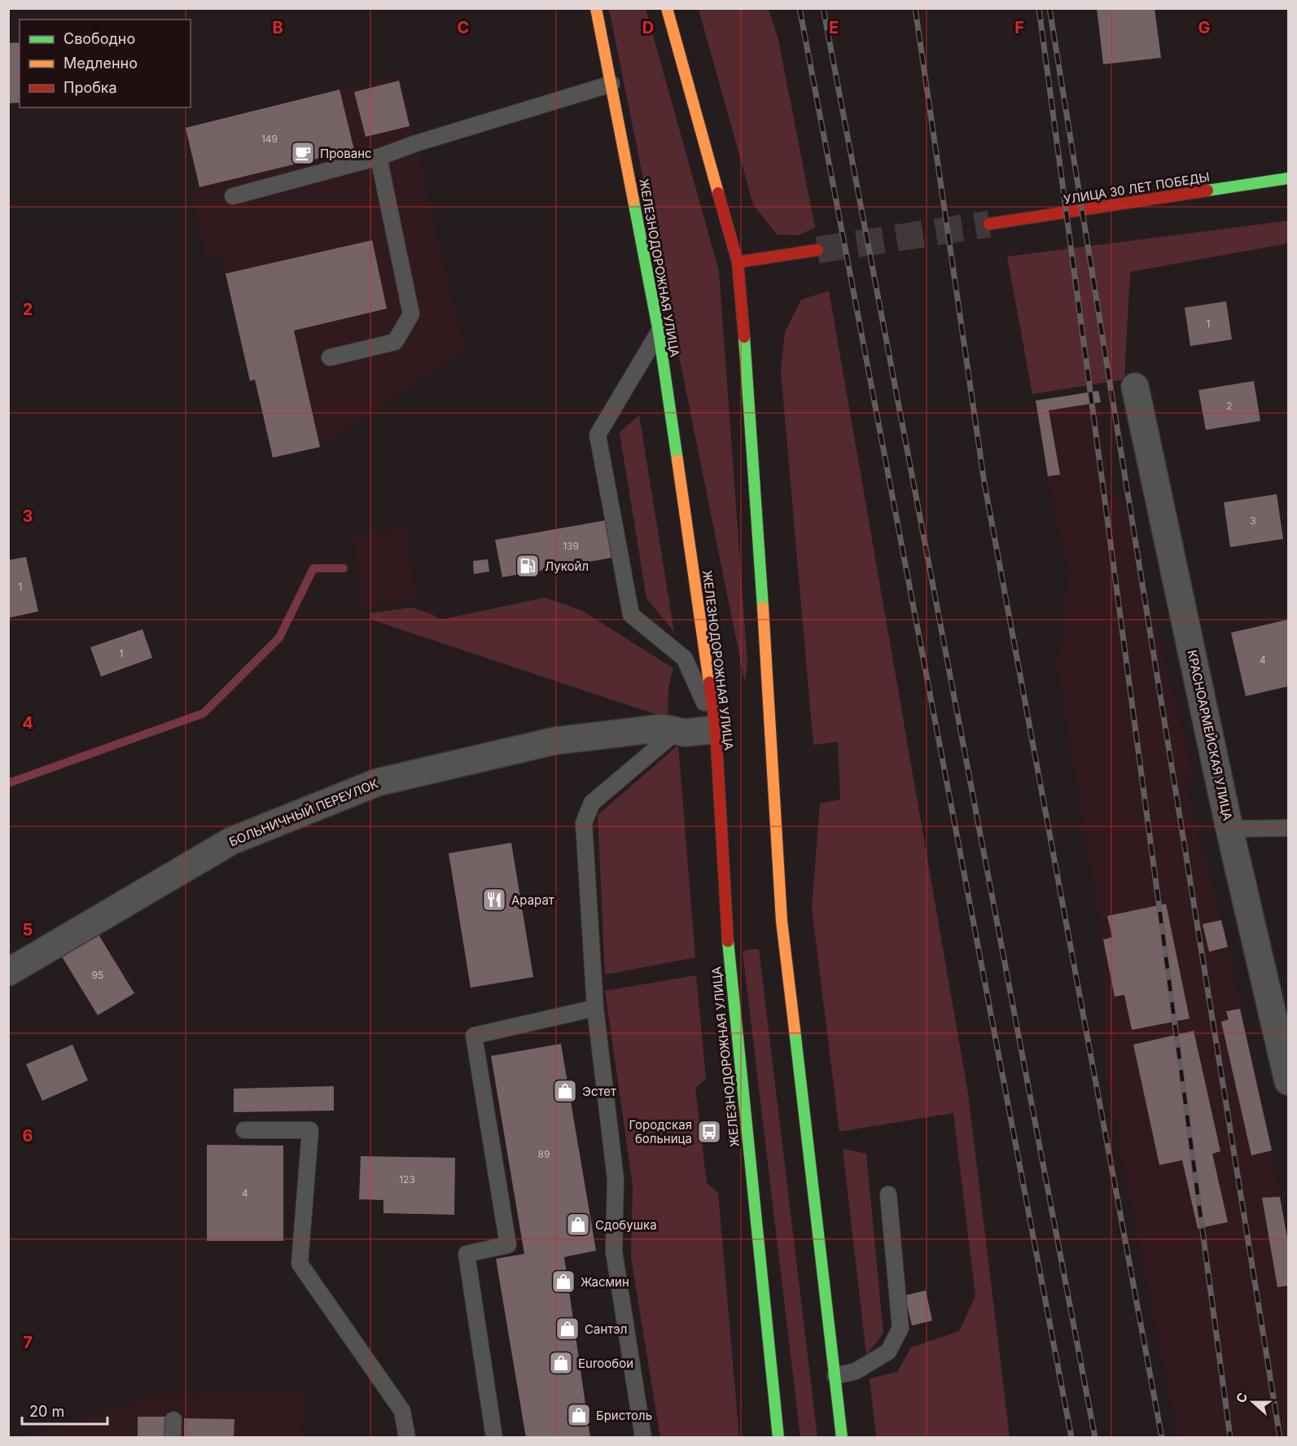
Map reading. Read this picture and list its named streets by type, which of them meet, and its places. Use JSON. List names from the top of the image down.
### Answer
{
  "streets": {
    "main road": ["УЛИЦА 30 ЛЕТ ПОБЕДЫ", "ЖЕЛЕЗНОДОРОЖНАЯ УЛИЦА"],
    "street": ["КРАСНОАРМЕЙСКАЯ УЛИЦА", "БОЛЬНИЧНЫЙ ПЕРЕУЛОК"]
  },
  "crossings": [
    ["ЖЕЛЕЗНОДОРОЖНАЯ УЛИЦА", "БОЛЬНИЧНЫЙ ПЕРЕУЛОК"]
  ],
  "places": {
    "cafe": ["Прованс"],
    "fuel station": ["Лукойл"],
    "restaurant": ["Арарат"],
    "shop": [
      "Эстет",
      "Сдобушка",
      "Жасмин",
      "Сантэл",
      "Euroобои",
      "Бристоль"
    ],
    "bus stop": ["Городская больница"]
  },
  "house_numbers": [
    "149",
    "1",
    "2",
    "3",
    "139",
    "1",
    "1",
    "4",
    "95",
    "89",
    "123",
    "4"
  ],
  "legend": ["Свободно", "Медленно", "Пробка"],
  "scale_bar": "20 m",
  "north": "left",
  "grid": {
    "columns": [
      "B",
      "C",
      "D",
      "E",
      "F",
      "G"
    ],
    "rows": [
      "2",
      "3",
      "4",
      "5",
      "6",
      "7"
    ]
  }
}
